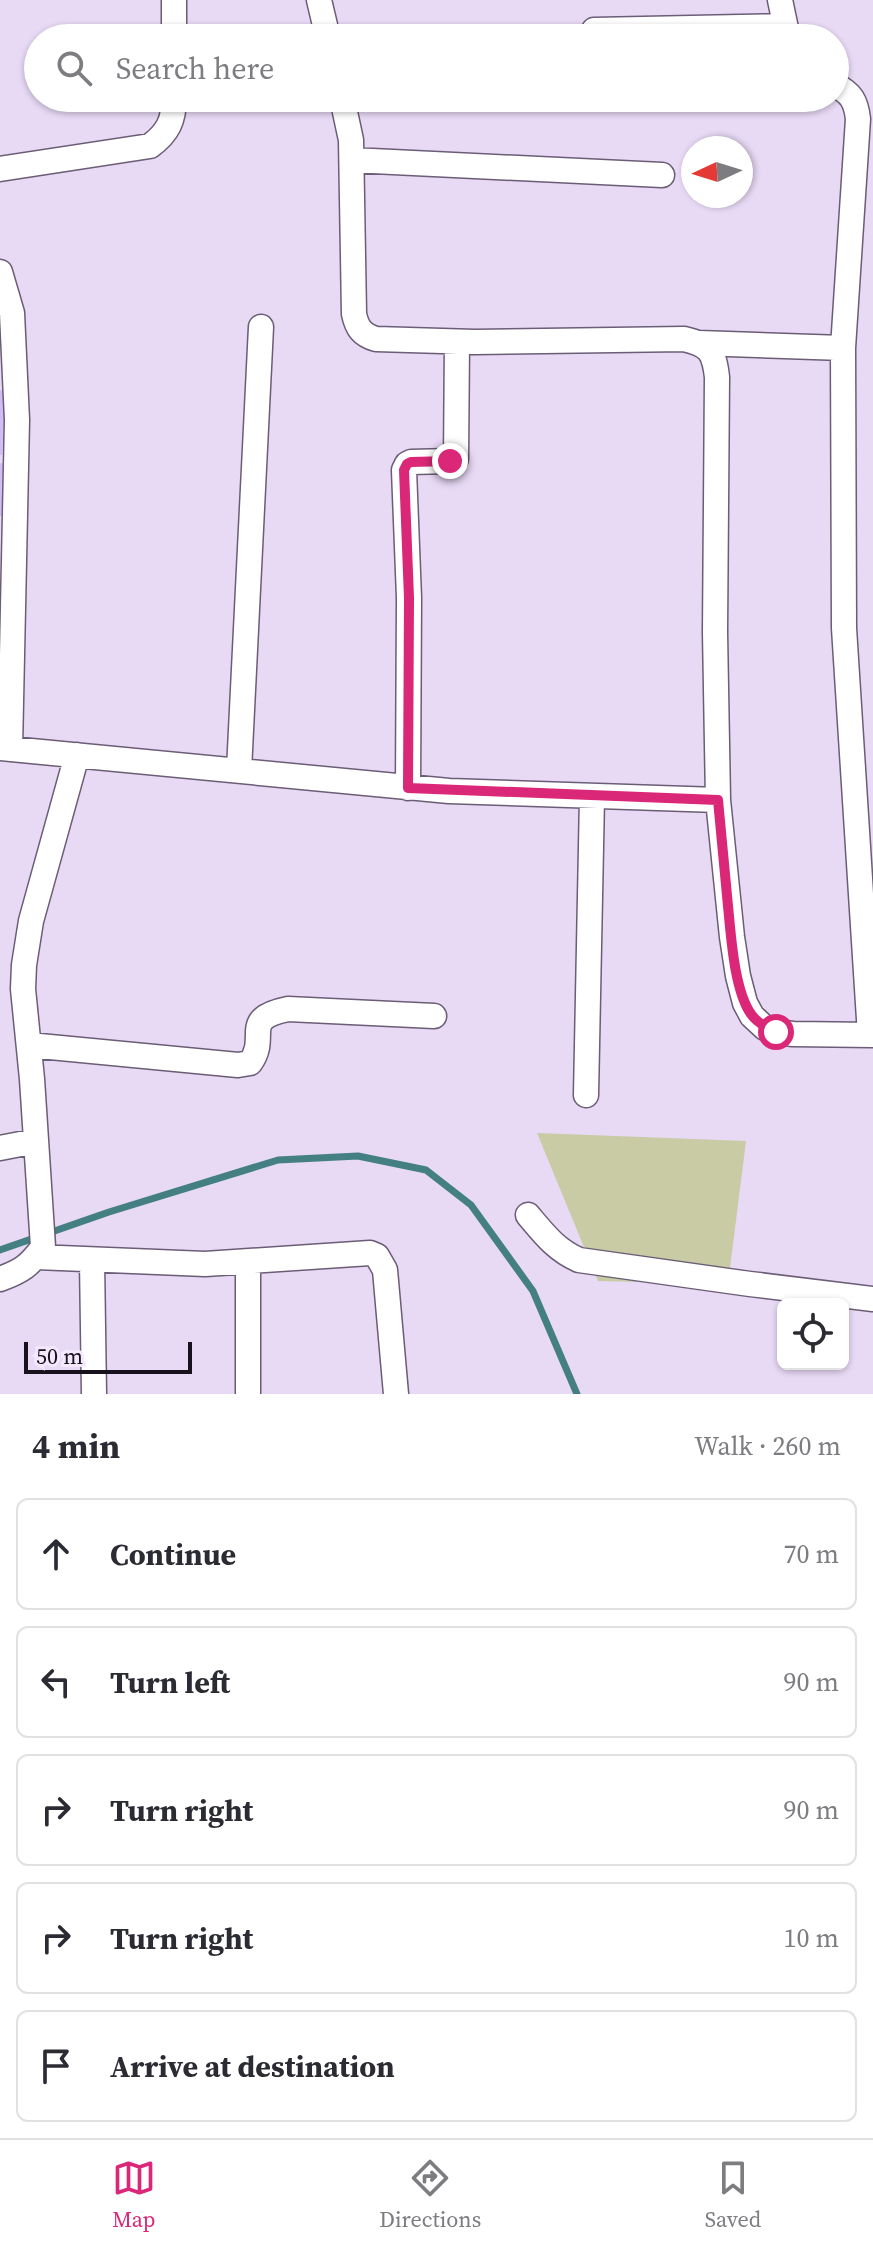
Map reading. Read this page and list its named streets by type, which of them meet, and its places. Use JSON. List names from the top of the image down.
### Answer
{
  "scale_bar": "50 m",
  "north": "left",
  "page": {
    "search": "Search here",
    "scale": "50 m",
    "heading": ["4 min", "Walk · 260 m"],
    "list": [
      ["Continue", "70 m"],
      ["Turn left", "90 m"],
      ["Turn right", "90 m"],
      ["Turn right", "10 m"],
      "Arrive at destination"
    ],
    "nav": ["Map", "Directions", "Saved"]
  }
}
